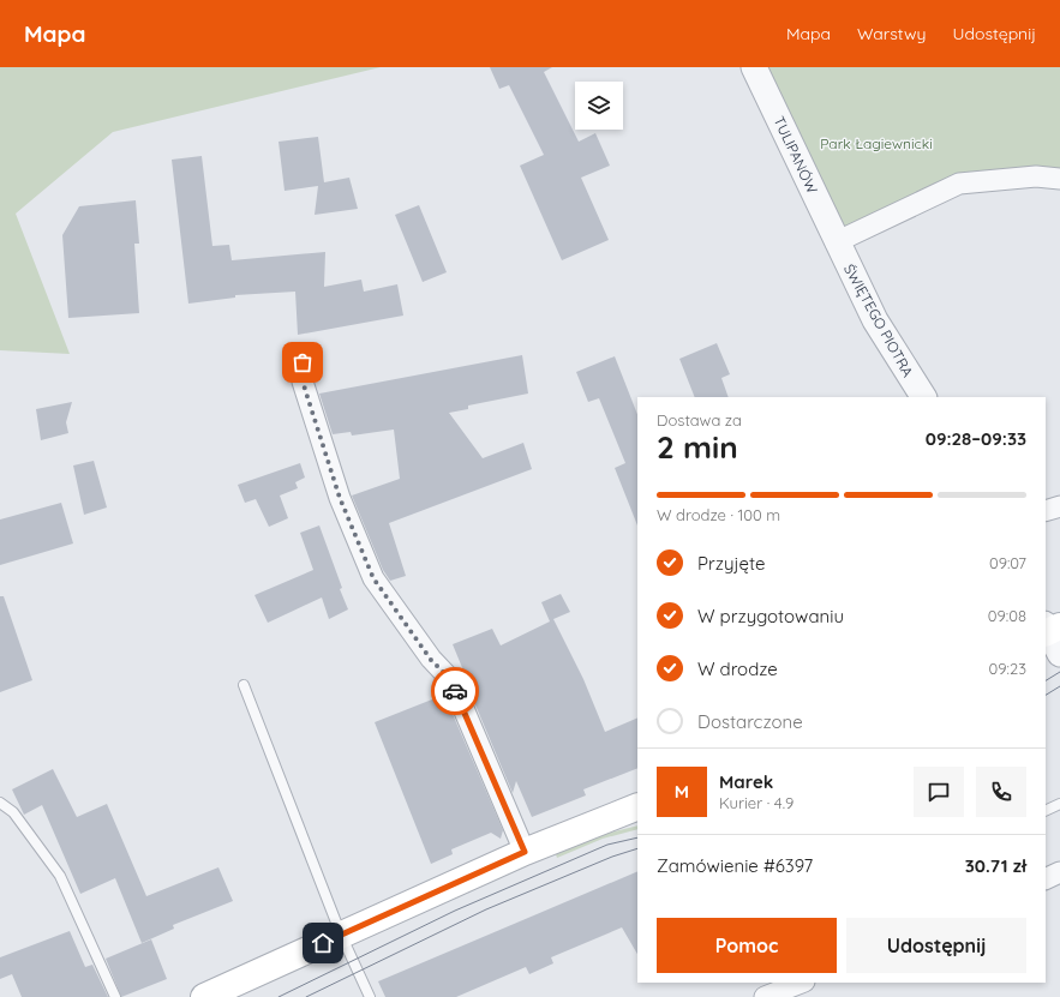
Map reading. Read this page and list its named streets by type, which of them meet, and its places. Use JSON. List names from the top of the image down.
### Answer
{
  "streets": {
    "street": ["TULIPANÓW", "ŚWIĘTEGO PIOTRA"]
  },
  "crossings": [
    ["TULIPANÓW", "ŚWIĘTEGO PIOTRA"]
  ],
  "parks": ["Park Łagiewnicki"],
  "page": {
    "header": "Mapa",
    "nav": ["Mapa", "Warstwy", "Udostępnij"],
    "heading": ["2 min", "Dostawa za", "09:28–09:33"],
    "panel": [
      "Marek",
      "Kurier · 4.9",
      "Zamówienie #6397",
      "30.71 zł"
    ],
    "bar": "W drodze · 100 m",
    "list": [
      ["Przyjęte", "09:07"],
      ["W przygotowaniu", "09:08"],
      ["W drodze", "09:23"],
      "Dostarczone"
    ],
    "round": "M",
    "buttons": ["Pomoc", "Udostępnij"]
  }
}
